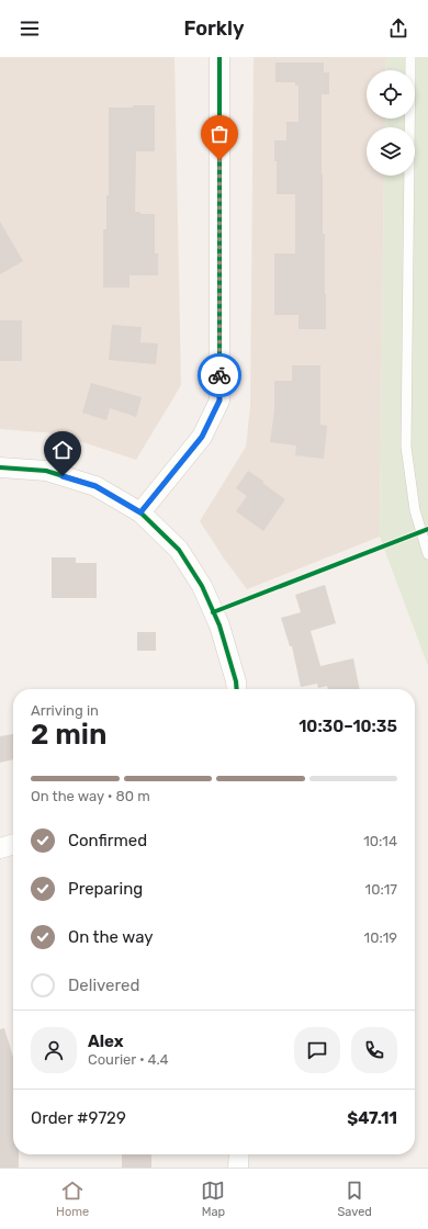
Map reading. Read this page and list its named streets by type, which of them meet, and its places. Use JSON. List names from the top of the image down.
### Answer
{
  "page": {
    "header": "Forkly",
    "heading": ["2 min", "Arriving in", "10:30–10:35"],
    "panel": [
      "Alex",
      "Courier · 4.4",
      "Order #9729",
      "$47.11"
    ],
    "bar": "On the way · 80 m",
    "list": [
      ["Confirmed", "10:14"],
      ["Preparing", "10:17"],
      ["On the way", "10:19"],
      "Delivered"
    ],
    "tabs": ["Home", "Map", "Saved"]
  }
}
